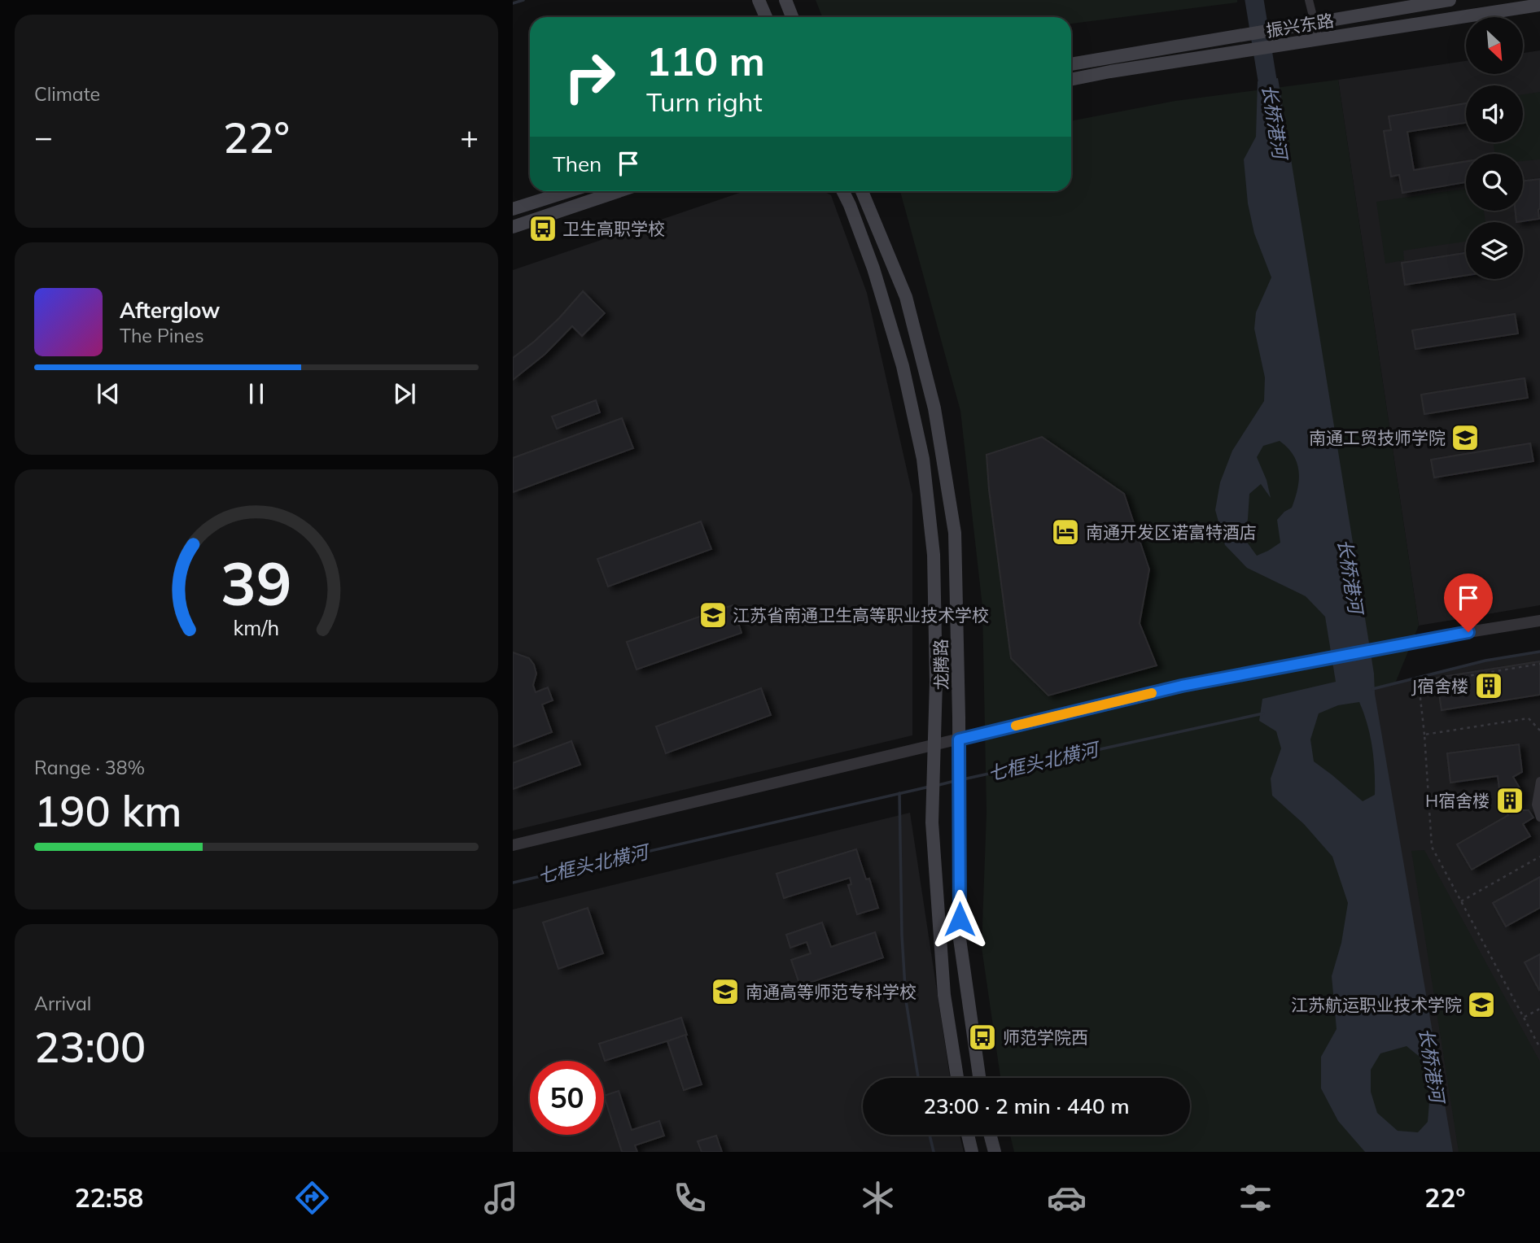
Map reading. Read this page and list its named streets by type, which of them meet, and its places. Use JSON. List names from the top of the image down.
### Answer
{
  "streets": {
    "main road": ["振兴东路", "龙腾路"]
  },
  "water": ["长桥港河", "七框头北横河"],
  "places": {
    "bus stop": ["卫生高职学校", "师范学院西"],
    "school or university": [
      "南通工贸技师学院",
      "江苏省南通卫生高等职业技术学校",
      "南通高等师范专科学校",
      "江苏航运职业技术学院"
    ],
    "hotel": ["南通开发区诺富特酒店"],
    "building": ["J宿舍楼", "H宿舍楼"]
  },
  "north": "bottom right",
  "page": {
    "tile": [
      "Climate",
      ["Range · 38%", "190 km"],
      ["Arrival", "23:00"]
    ],
    "turn": ["110 m", "Turn right"],
    "heat": ["−", "22°", "+"],
    "then": "Then",
    "song": ["Afterglow", "The Pines"],
    "limit": "50",
    "trip": "23:00 · 2 min · 440 m",
    "tabs": ["22:58", "22°"],
    "gauge": ["39", "km/h"]
  }
}
